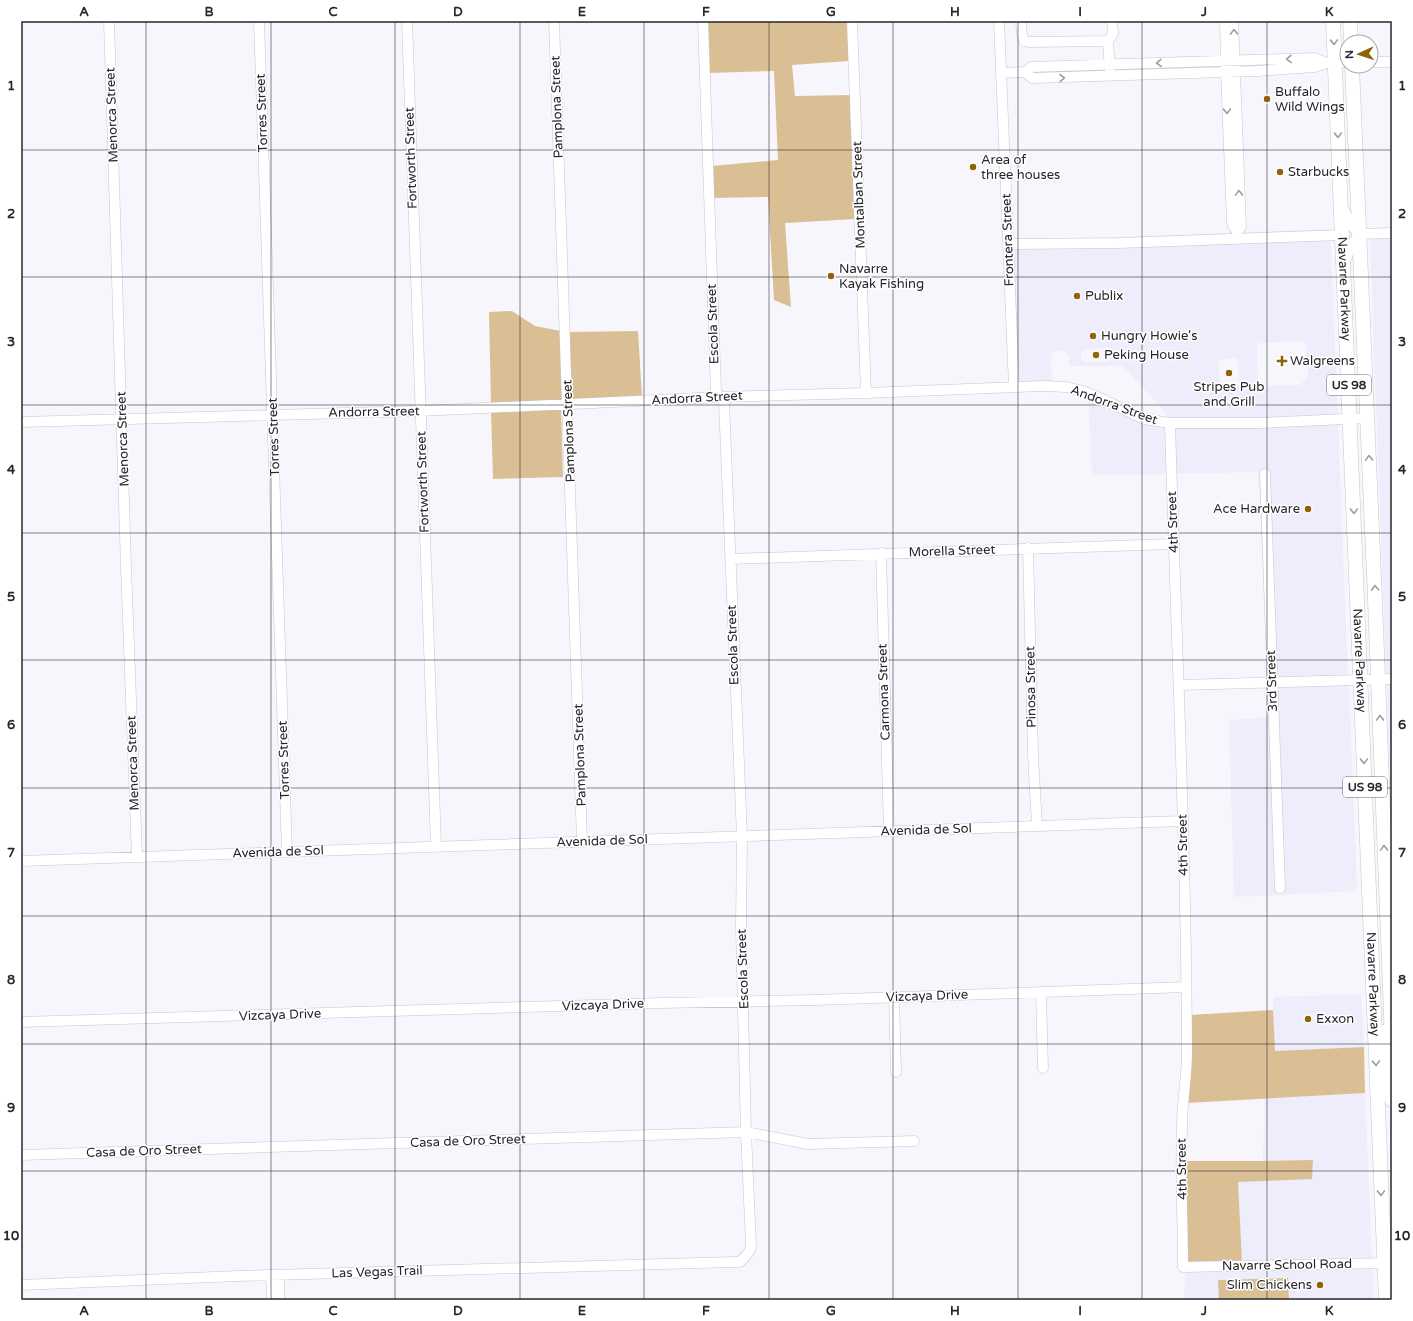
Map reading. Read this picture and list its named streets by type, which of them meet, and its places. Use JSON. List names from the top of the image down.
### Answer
{
  "streets": {
    "highway": ["Navarre Parkway", "US 98"],
    "street": [
      "Pamplona Street",
      "Torres Street",
      "Menorca Street",
      "Fortworth Street",
      "Montalban Street",
      "Frontera Street",
      "Escola Street",
      "Andorra Street",
      "4th Street",
      "Morella Street",
      "3rd Street",
      "Pinosa Street",
      "Carmona Street",
      "Avenida de Sol",
      "Vizcaya Drive",
      "Casa de Oro Street",
      "Navarre School Road",
      "Las Vegas Trail"
    ]
  },
  "crossings": [
    ["Pamplona Street", "Andorra Street"],
    ["Pamplona Street", "Avenida de Sol"],
    ["Torres Street", "Andorra Street"],
    ["Torres Street", "Avenida de Sol"],
    ["Menorca Street", "Andorra Street"],
    ["Menorca Street", "Avenida de Sol"],
    ["Fortworth Street", "Andorra Street"],
    ["Fortworth Street", "Avenida de Sol"],
    ["Montalban Street", "Andorra Street"],
    ["Frontera Street", "Andorra Street"],
    ["Navarre Parkway", "Andorra Street"],
    ["Navarre Parkway", "Navarre School Road"],
    ["Escola Street", "Andorra Street"],
    ["Escola Street", "Morella Street"],
    ["Escola Street", "Avenida de Sol"],
    ["Escola Street", "Vizcaya Drive"],
    ["Escola Street", "Casa de Oro Street"],
    ["Escola Street", "Las Vegas Trail"],
    ["Andorra Street", "4th Street"],
    ["4th Street", "Morella Street"],
    ["4th Street", "Avenida de Sol"],
    ["4th Street", "Vizcaya Drive"],
    ["4th Street", "Navarre School Road"],
    ["Morella Street", "Pinosa Street"],
    ["Morella Street", "Carmona Street"],
    ["Pinosa Street", "Avenida de Sol"],
    ["Carmona Street", "Avenida de Sol"]
  ],
  "places": {
    "other": [
      "Buffalo Wild Wings",
      "Area of three houses",
      "Starbucks",
      "Navarre Kayak Fishing",
      "Publix",
      "Hungry Howie's",
      "Peking House",
      "Stripes Pub and Grill",
      "Ace Hardware",
      "Exxon",
      "Slim Chickens"
    ],
    "health": ["Walgreens"]
  },
  "north": "left",
  "grid": {
    "columns": [
      "A",
      "B",
      "C",
      "D",
      "E",
      "F",
      "G",
      "H",
      "I",
      "J",
      "K"
    ],
    "rows": [
      "1",
      "2",
      "3",
      "4",
      "5",
      "6",
      "7",
      "8",
      "9",
      "10"
    ]
  }
}
